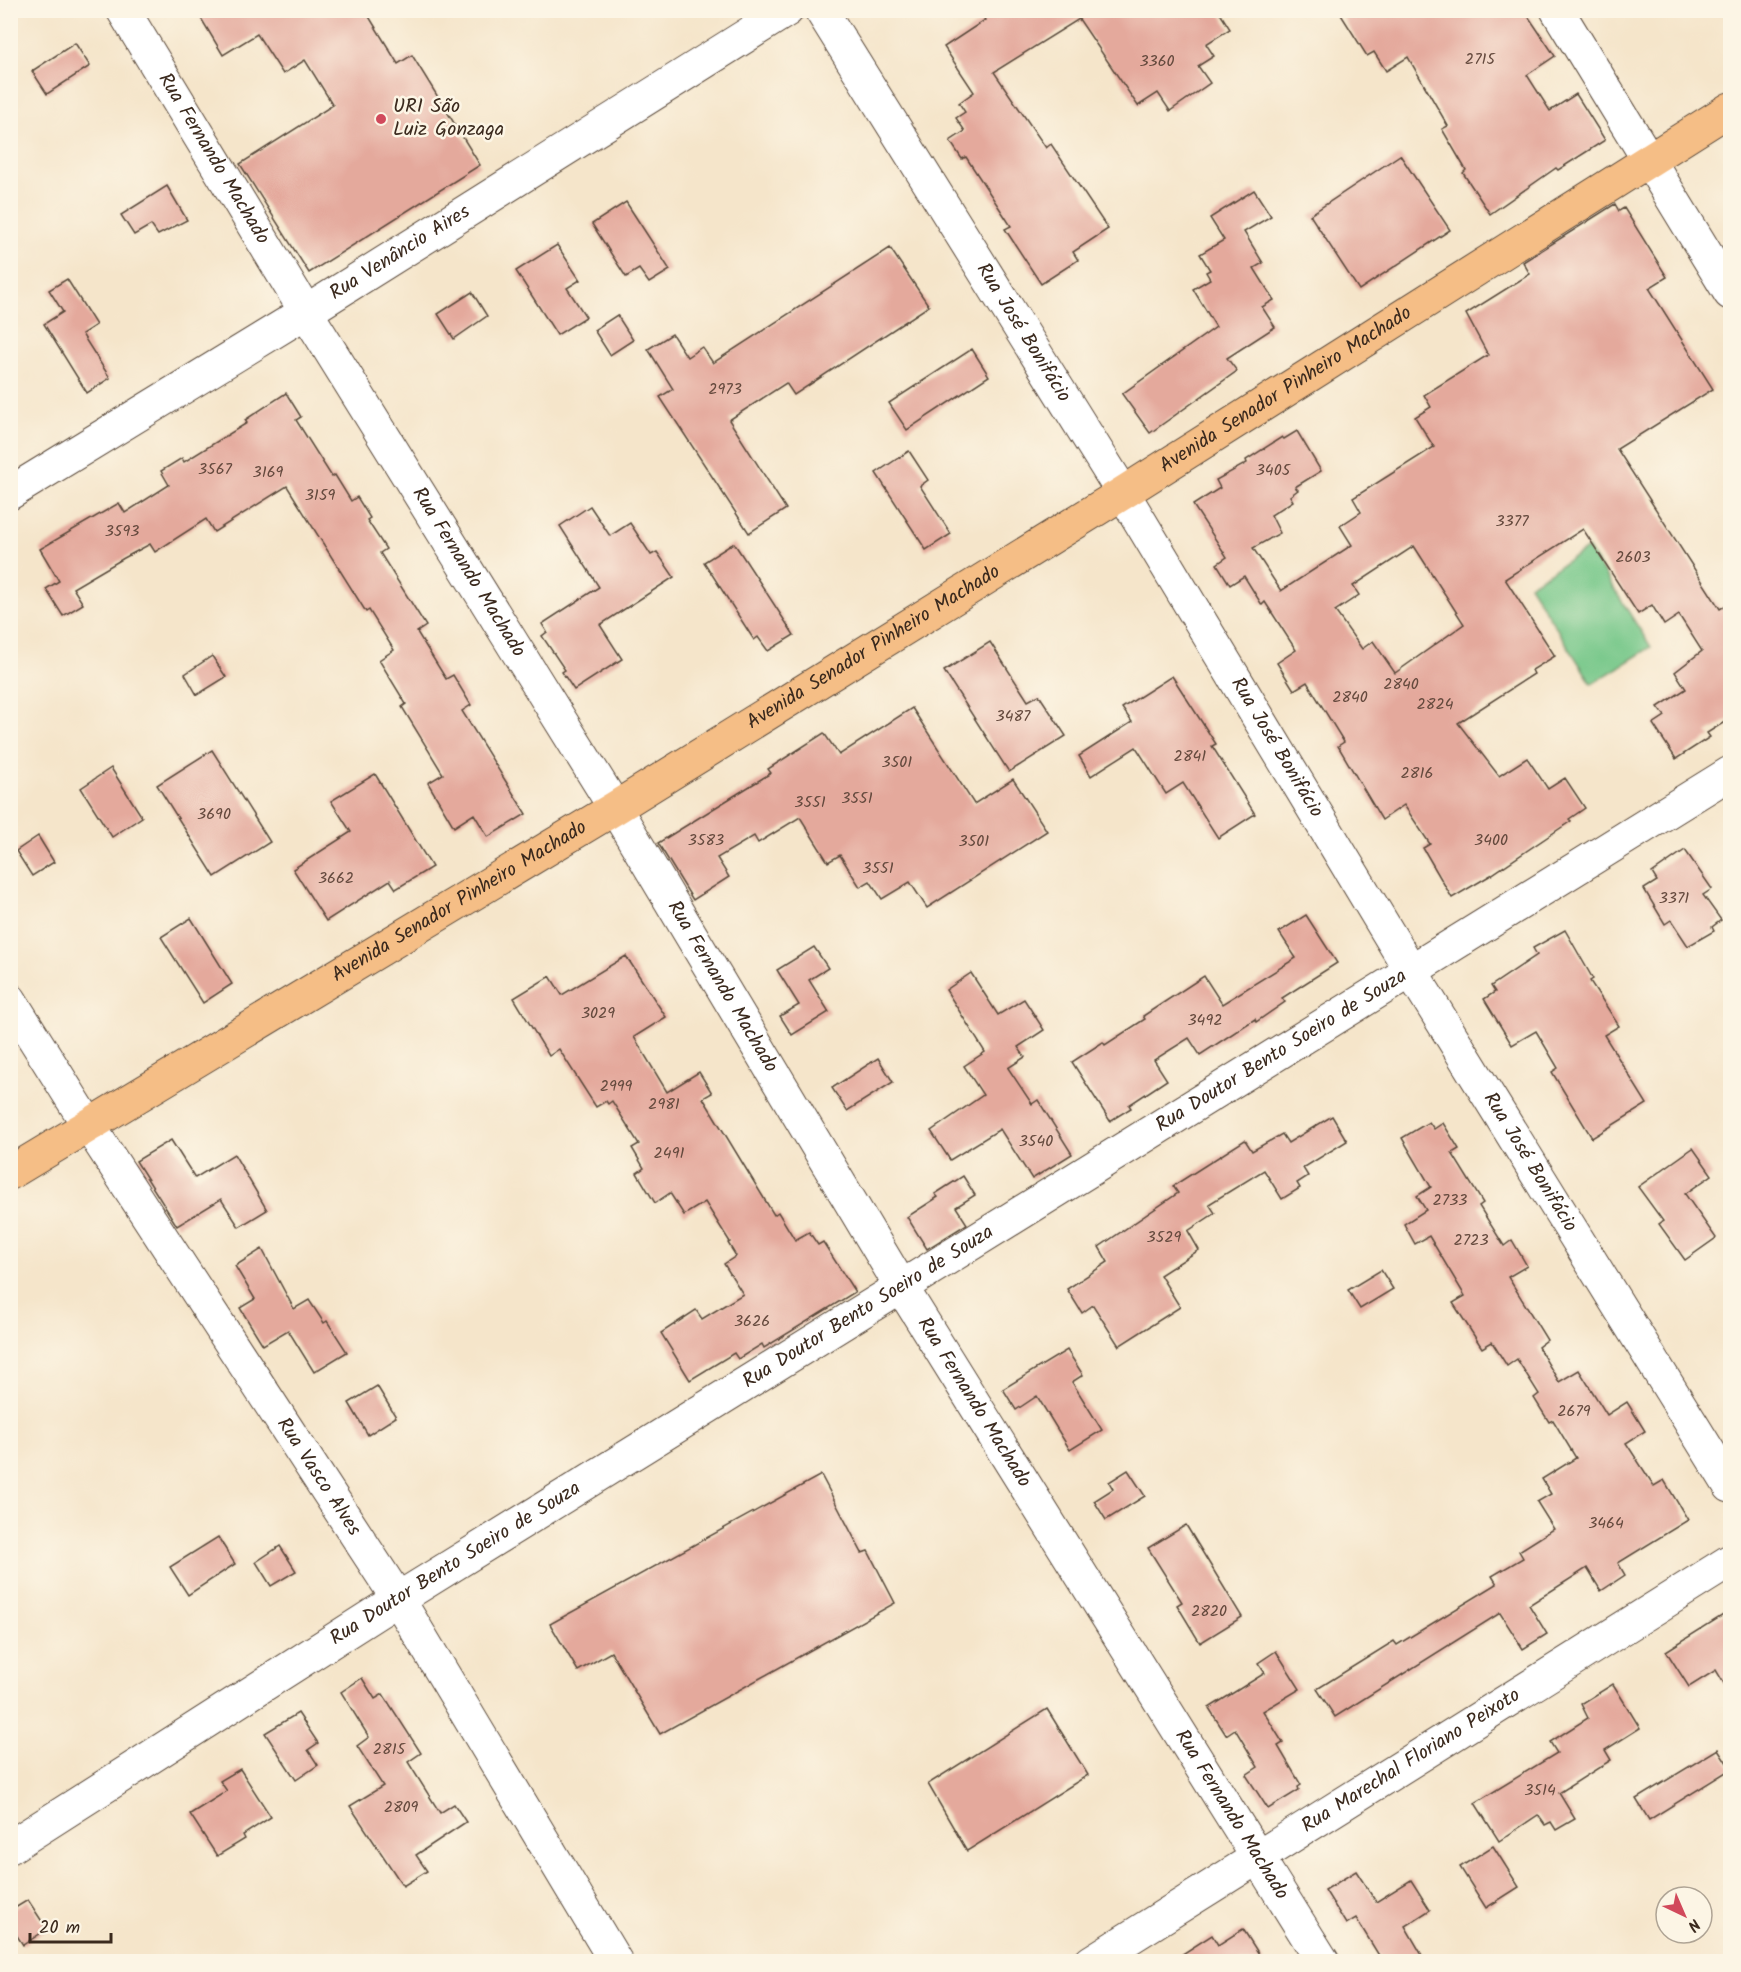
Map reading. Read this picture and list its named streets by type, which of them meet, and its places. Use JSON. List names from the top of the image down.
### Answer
{
  "streets": {
    "main road": ["Avenida Senador Pinheiro Machado"],
    "street": [
      "Rua Fernando Machado",
      "Rua Venâncio Aires",
      "Rua José Bonifácio",
      "Rua Doutor Bento Soeiro de Souza",
      "Rua Vasco Alves",
      "Rua Marechal Floriano Peixoto"
    ]
  },
  "crossings": [
    ["Rua Fernando Machado", "Rua Venâncio Aires"],
    ["Rua Fernando Machado", "Avenida Senador Pinheiro Machado"],
    ["Rua Fernando Machado", "Rua Doutor Bento Soeiro de Souza"],
    ["Rua Fernando Machado", "Rua Marechal Floriano Peixoto"],
    ["Rua José Bonifácio", "Avenida Senador Pinheiro Machado"],
    ["Rua José Bonifácio", "Rua Doutor Bento Soeiro de Souza"],
    ["Avenida Senador Pinheiro Machado", "Rua Vasco Alves"],
    ["Rua Doutor Bento Soeiro de Souza", "Rua Vasco Alves"]
  ],
  "places": ["URI São Luiz Gonzaga"],
  "house_numbers": [
    "2715",
    "3360",
    "2973",
    "3567",
    "3405",
    "3169",
    "3159",
    "3377",
    "3593",
    "2603",
    "2840",
    "2840",
    "2824",
    "3487",
    "2841",
    "3501",
    "2816",
    "3551",
    "3551",
    "3690",
    "3583",
    "3400",
    "3501",
    "3551",
    "3662",
    "3371",
    "3029",
    "3492",
    "2999",
    "2981",
    "3540",
    "2491",
    "2733",
    "3529",
    "2723",
    "3626",
    "2679",
    "3464",
    "2820",
    "2815",
    "3514",
    "2809"
  ],
  "scale_bar": "20 m",
  "north": "bottom right"
}
